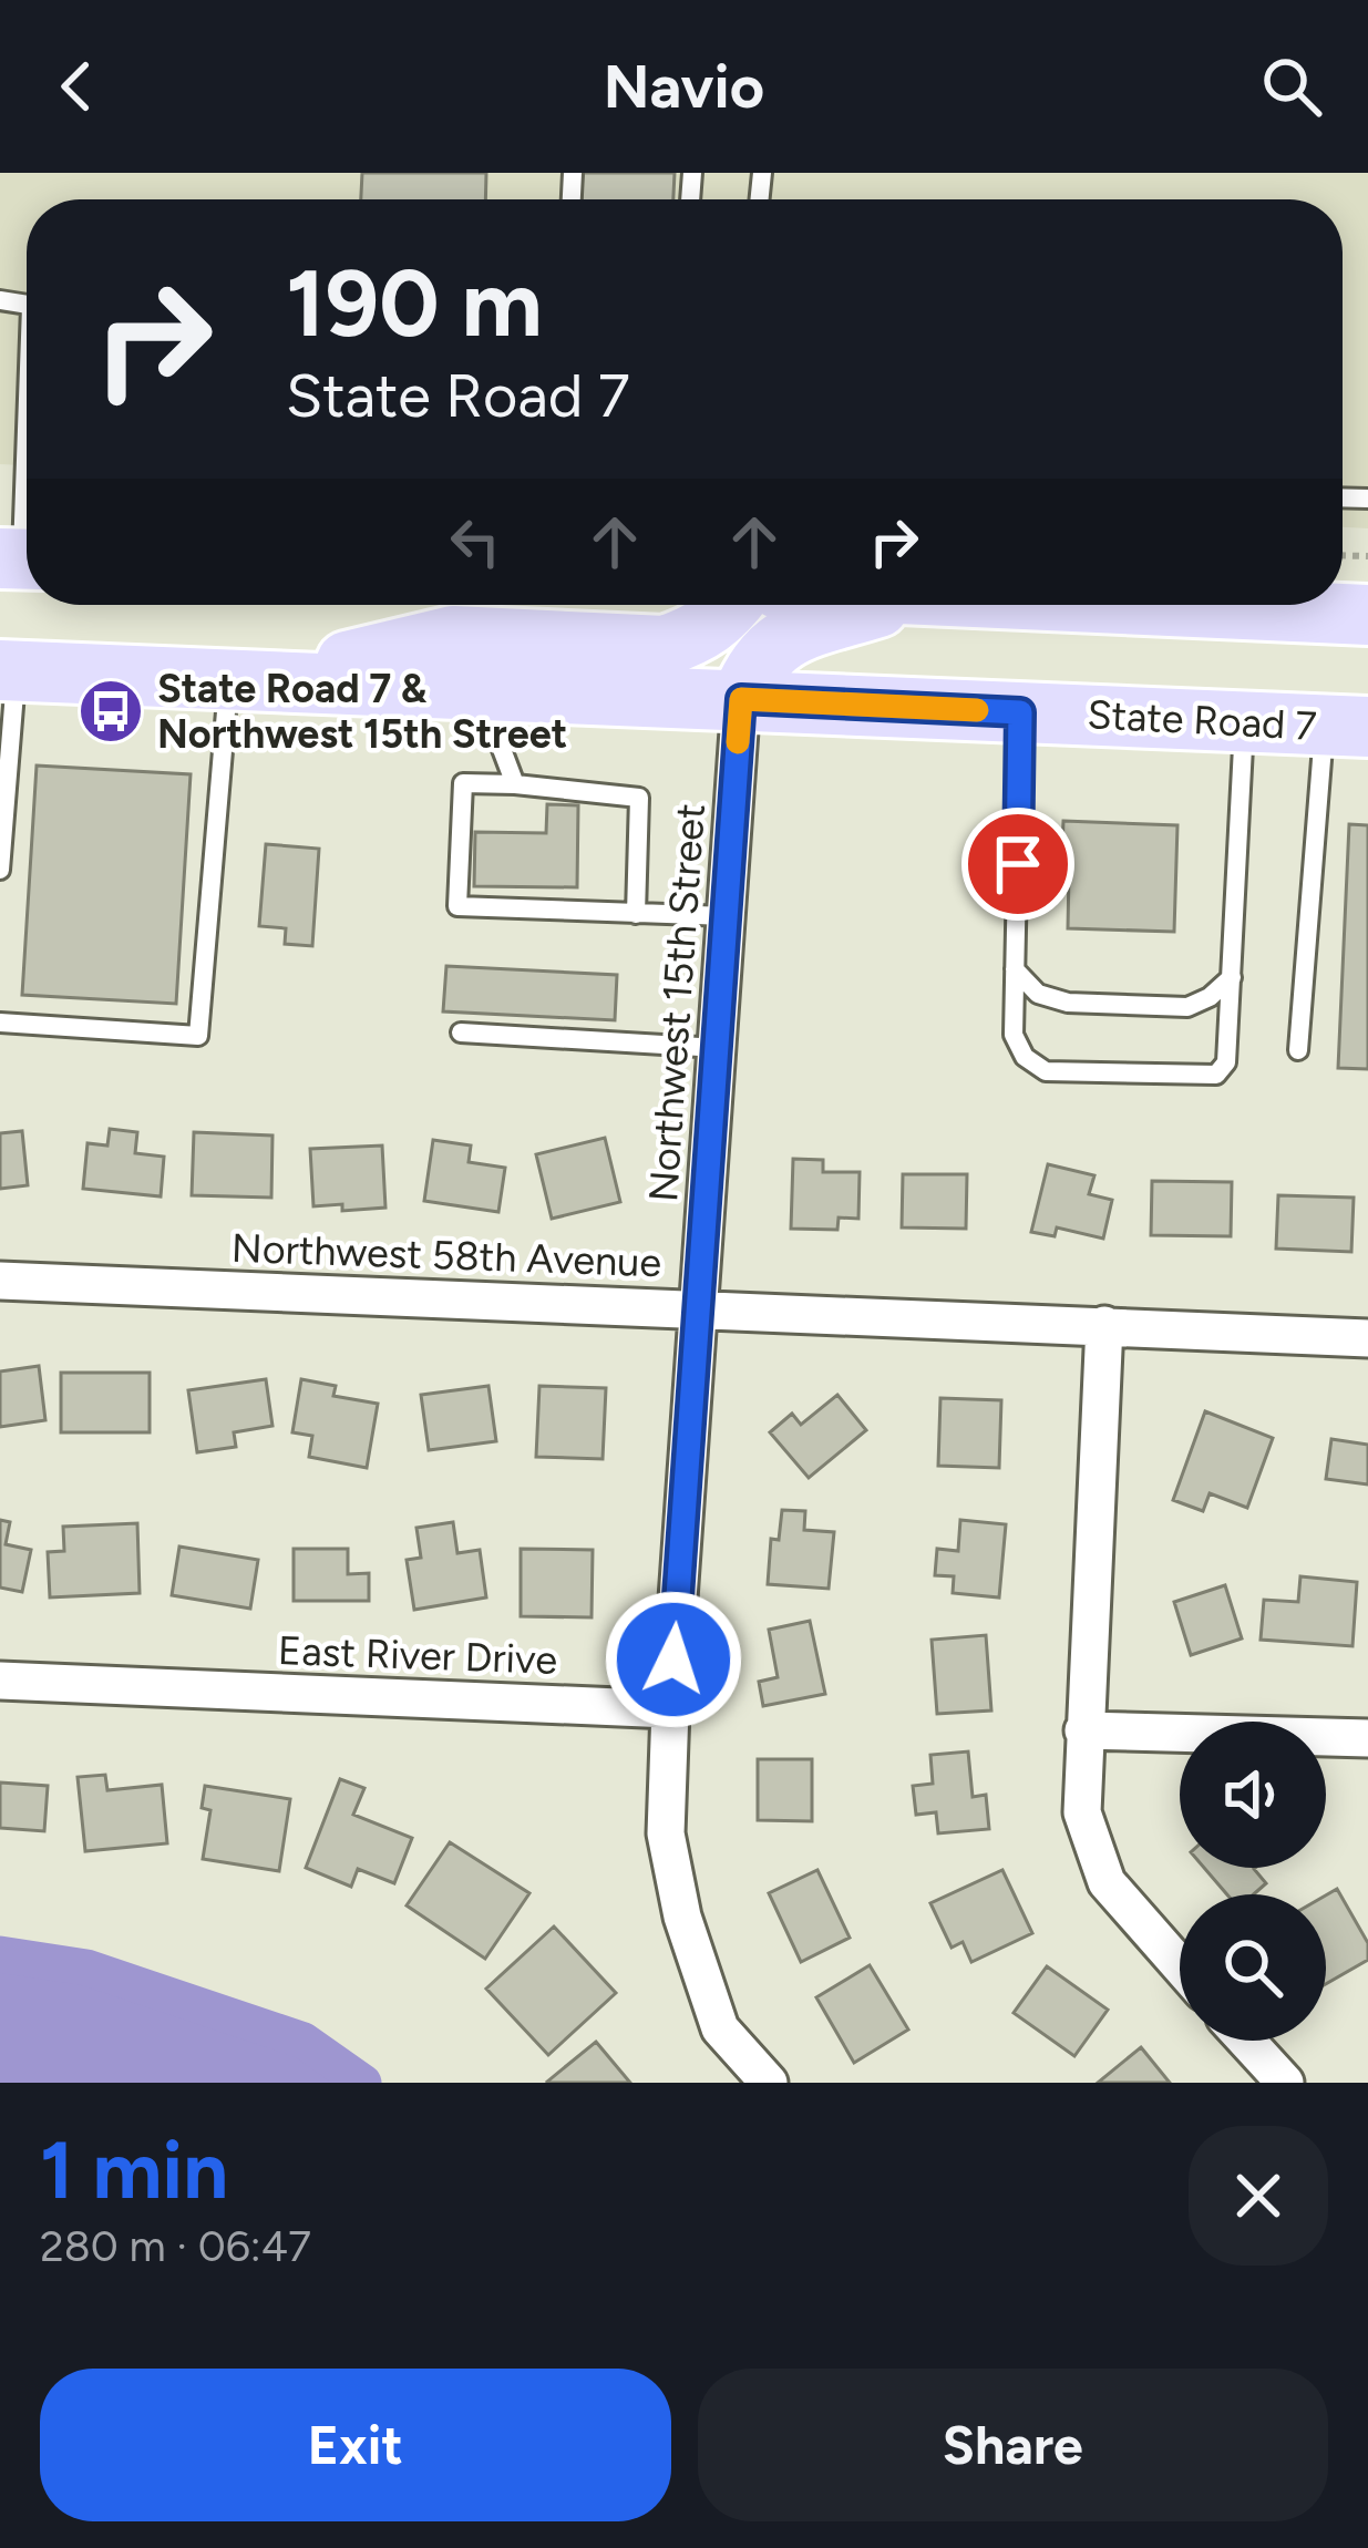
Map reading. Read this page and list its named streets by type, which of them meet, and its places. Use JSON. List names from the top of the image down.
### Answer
{
  "streets": {
    "main road": ["State Road 7"],
    "street": ["Northwest 15th Street", "Northwest 58th Avenue", "East River Drive"]
  },
  "crossings": [
    ["State Road 7", "Northwest 15th Street"],
    ["Northwest 15th Street", "Northwest 58th Avenue"],
    ["Northwest 15th Street", "East River Drive"]
  ],
  "places": {
    "bus stop": ["State Road 7 & Northwest 15th Street"]
  },
  "page": {
    "header": "Navio",
    "turn": ["190 m", "State Road 7"],
    "heading": ["1 min", "280 m · 06:47"],
    "buttons": ["Exit", "Share"]
  }
}
